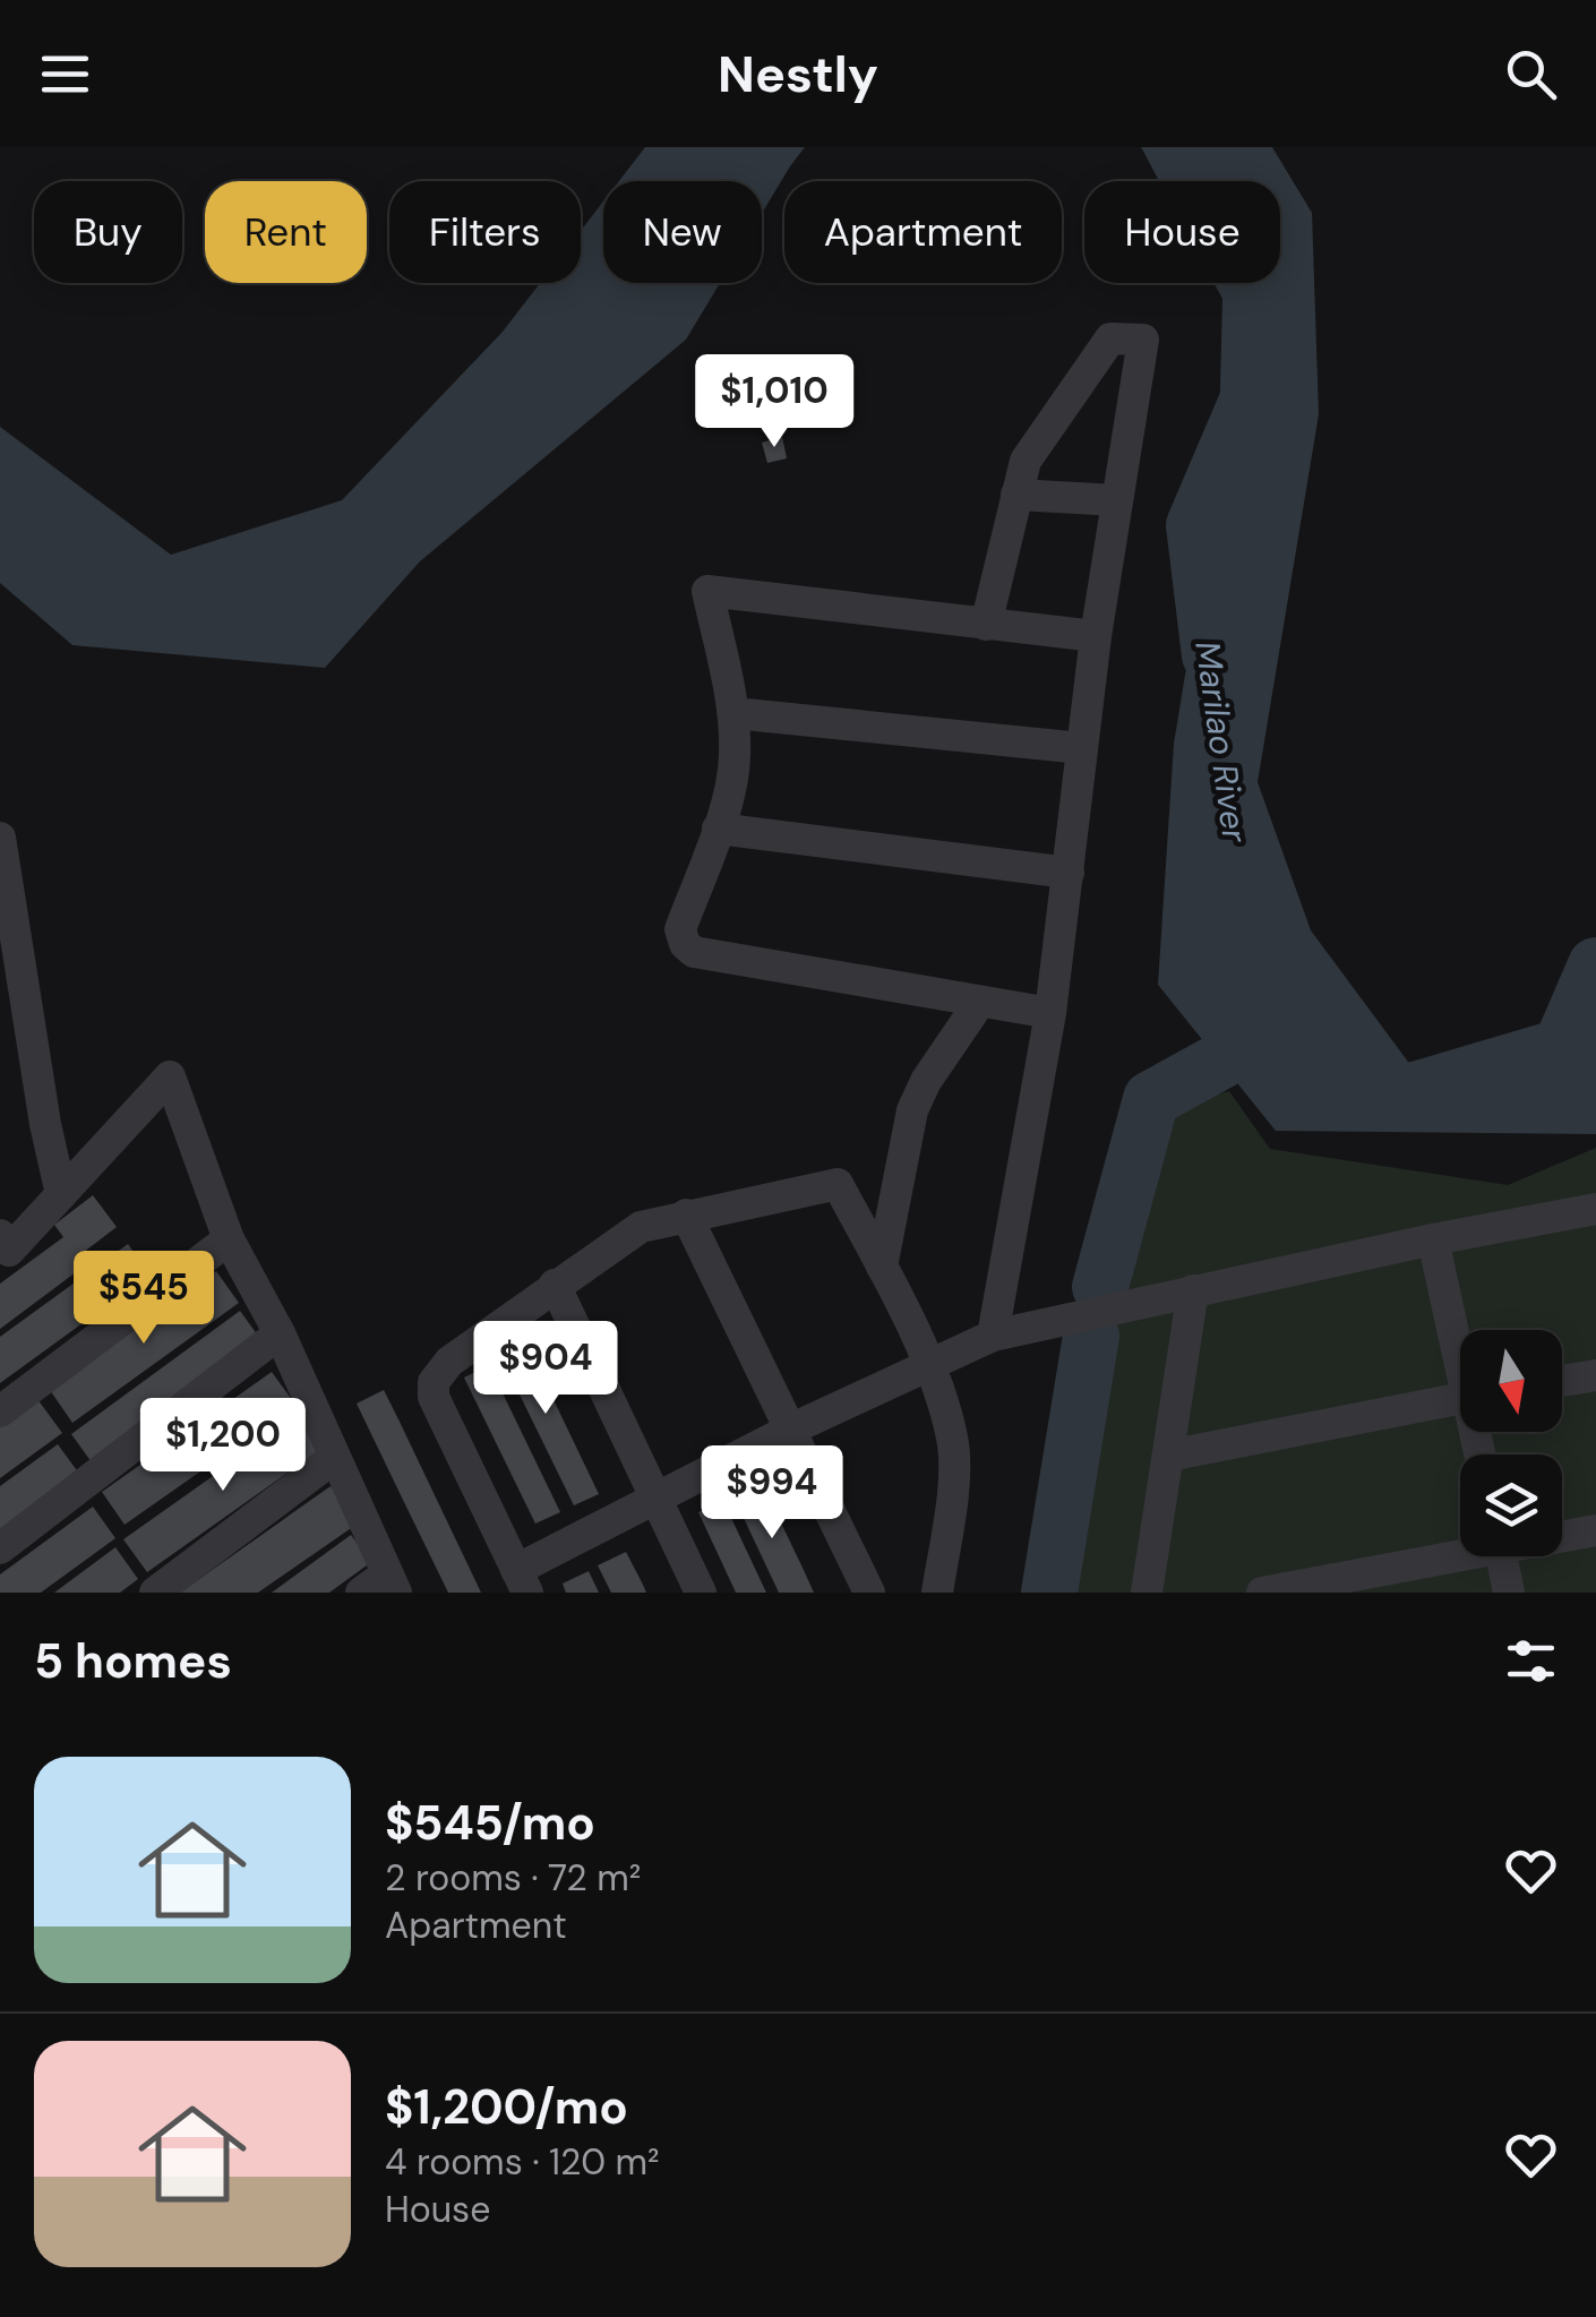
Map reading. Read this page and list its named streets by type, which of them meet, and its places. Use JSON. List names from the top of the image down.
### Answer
{
  "water": ["Marilao River"],
  "north": "bottom",
  "page": {
    "header": "Nestly",
    "chip": [
      "Buy",
      "Rent",
      "Filters",
      "New",
      "Apartment",
      "House"
    ],
    "price": [
      "$1,010",
      "$545",
      "$904",
      "$1,200",
      "$994"
    ],
    "heading": "5 homes",
    "list": [
      {
        "name": "$545/mo",
        "note": "2 rooms · 72 m² · Apartment"
      },
      {
        "name": "$1,200/mo",
        "note": "4 rooms · 120 m² · House"
      }
    ]
  }
}
